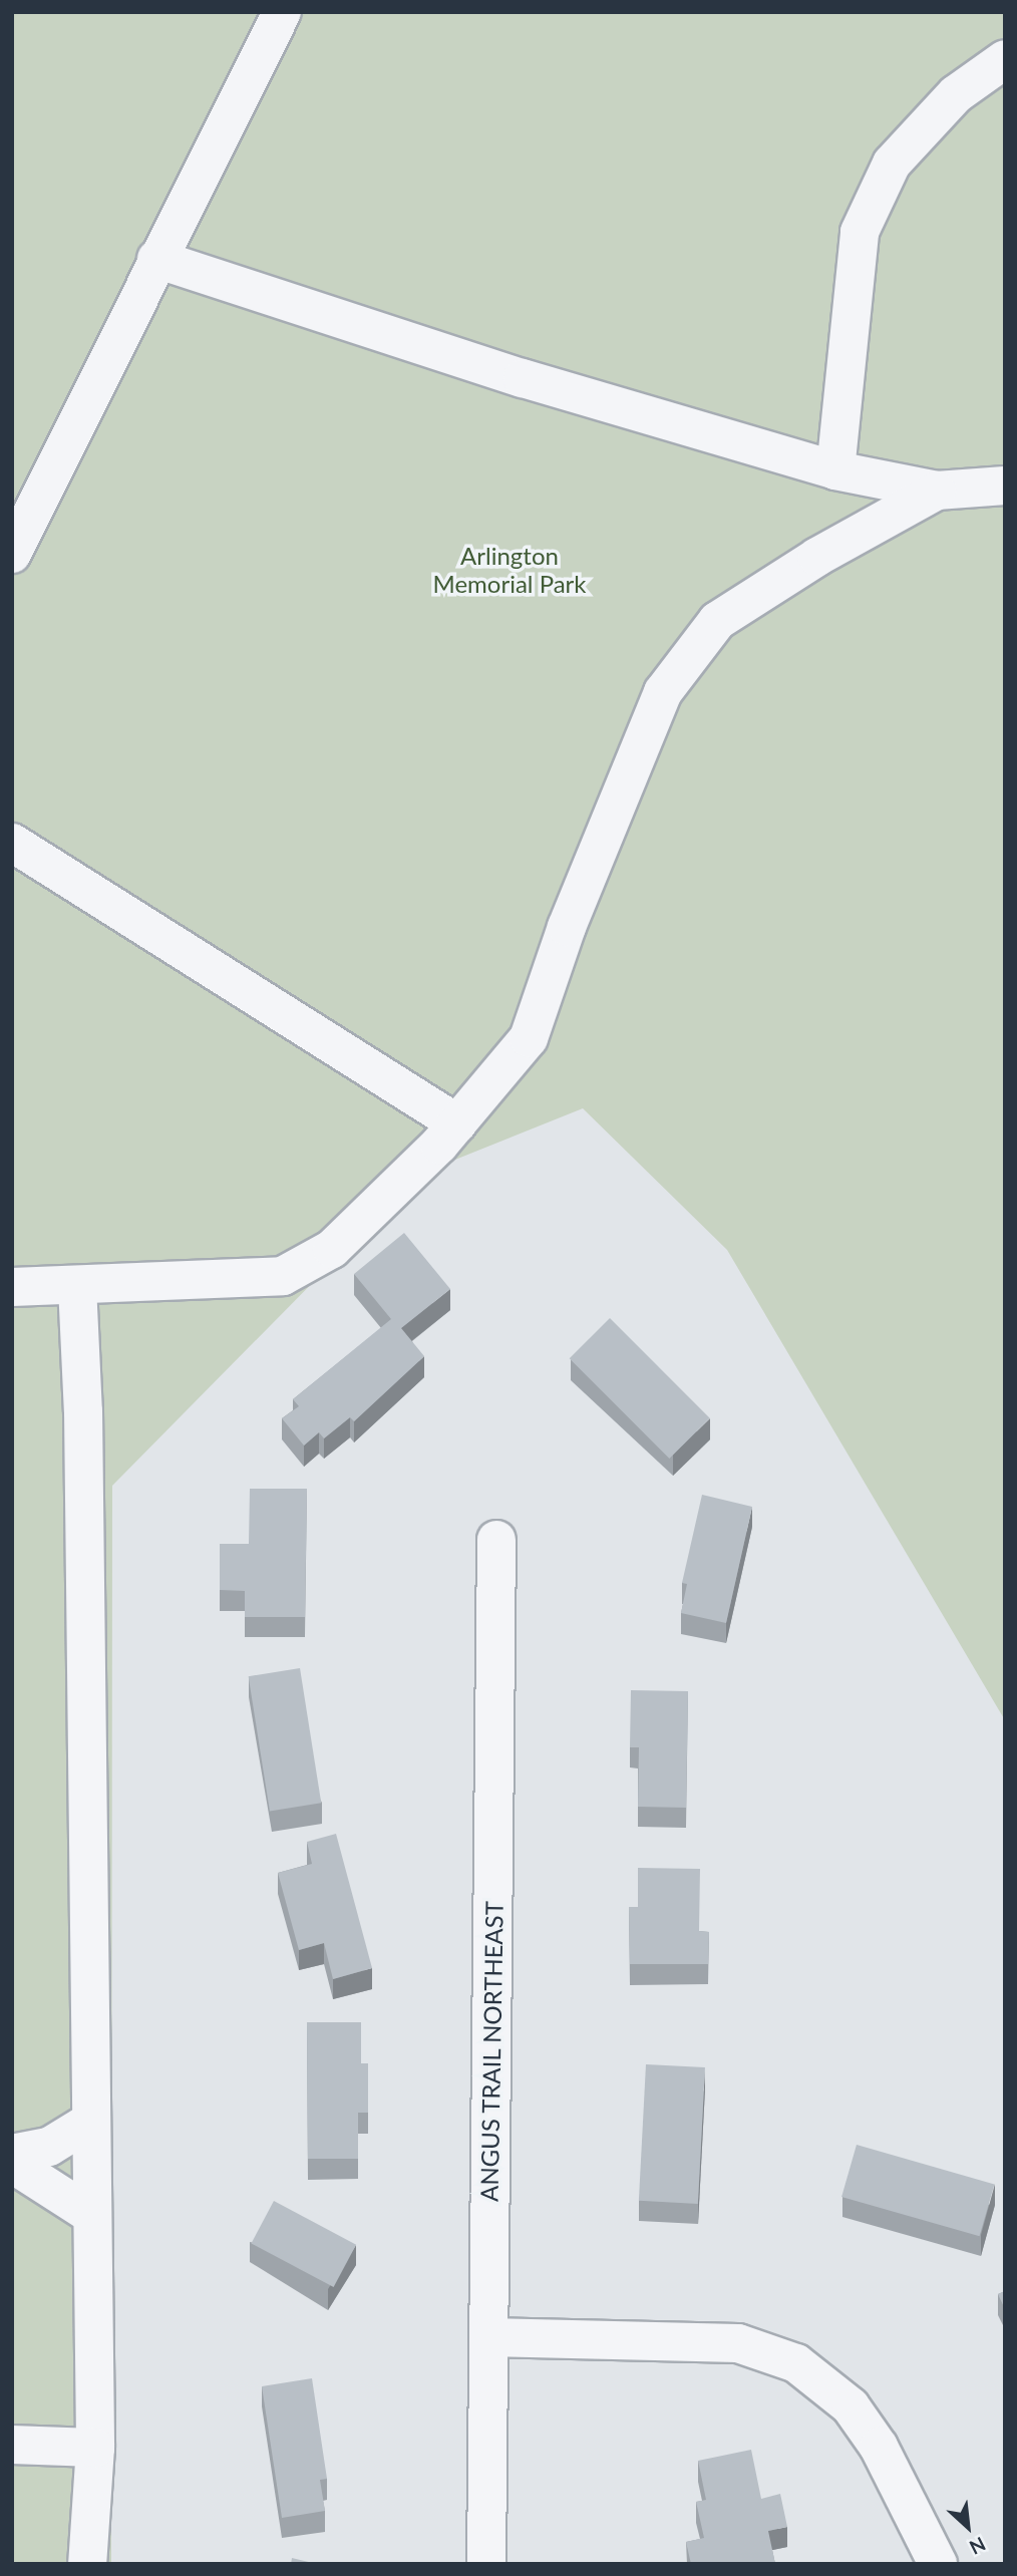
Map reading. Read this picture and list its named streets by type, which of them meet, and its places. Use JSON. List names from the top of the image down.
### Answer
{
  "streets": {
    "street": ["ANGUS TRAIL NORTHEAST"]
  },
  "parks": ["Arlington Memorial Park"],
  "north": "bottom right"
}
